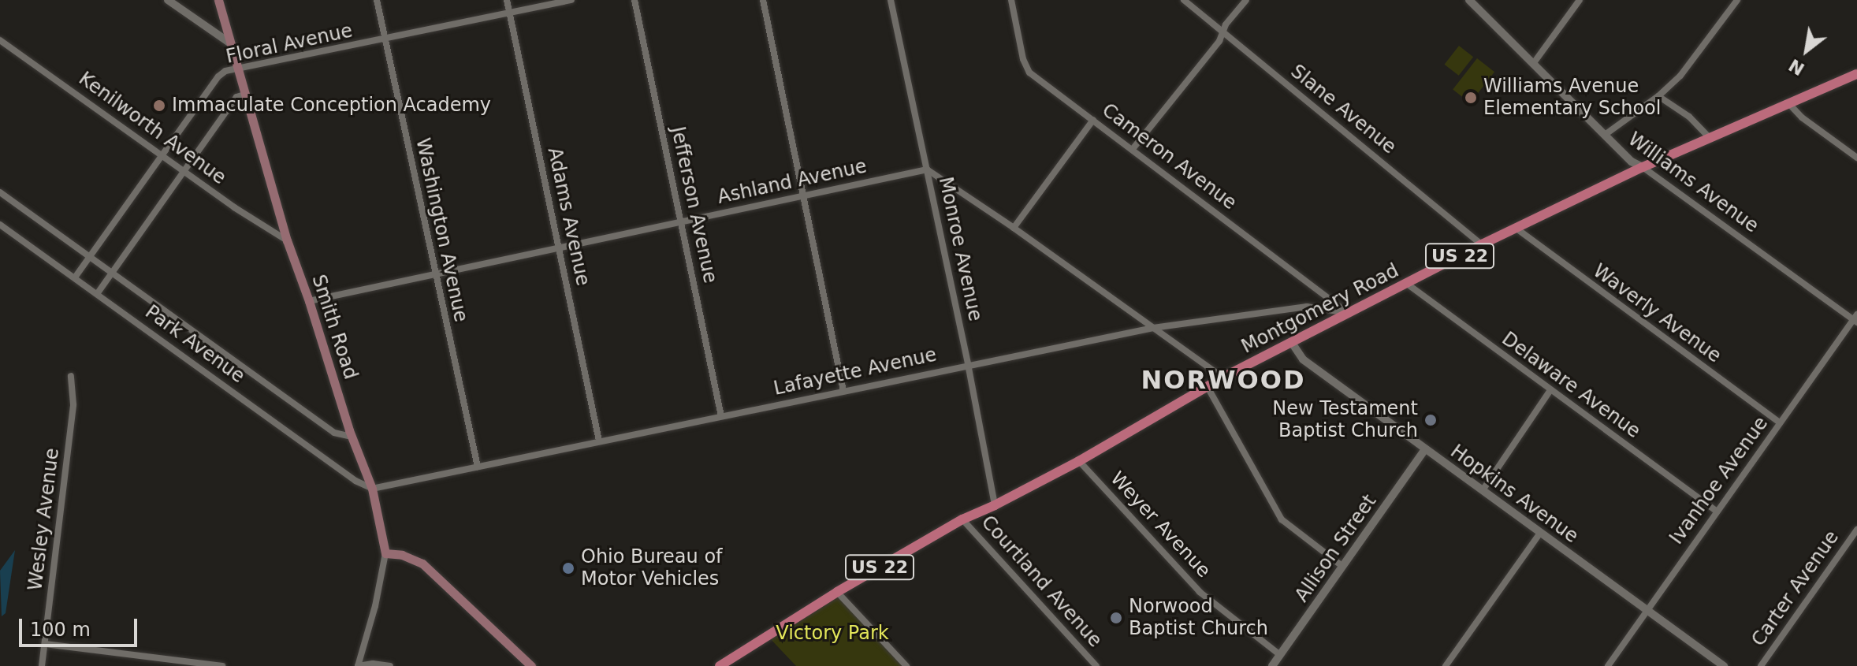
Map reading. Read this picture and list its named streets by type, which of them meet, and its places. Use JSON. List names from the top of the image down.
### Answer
{
  "streets": {
    "main road": ["US 22", "Montgomery Road", "Smith Road"],
    "street": [
      "Floral Avenue",
      "Slane Avenue",
      "Kenilworth Avenue",
      "Cameron Avenue",
      "Ashland Avenue",
      "Williams Avenue",
      "Jefferson Avenue",
      "Adams Avenue",
      "Washington Avenue",
      "Monroe Avenue",
      "Waverly Avenue",
      "Park Avenue",
      "Lafayette Avenue",
      "Delaware Avenue",
      "Ivanhoe Avenue",
      "Hopkins Avenue",
      "Wesley Avenue",
      "Weyer Avenue",
      "Allison Street",
      "Courtland Avenue",
      "Carter Avenue"
    ]
  },
  "crossings": [
    ["Floral Avenue", "Kenilworth Avenue"],
    ["Floral Avenue", "Adams Avenue"],
    ["Floral Avenue", "Washington Avenue"],
    ["Floral Avenue", "Smith Road"],
    ["Floral Avenue", "Park Avenue"],
    ["Slane Avenue", "Montgomery Road"],
    ["Kenilworth Avenue", "Smith Road"],
    ["Cameron Avenue", "Montgomery Road"],
    ["Cameron Avenue", "Lafayette Avenue"],
    ["Ashland Avenue", "Jefferson Avenue"],
    ["Ashland Avenue", "Adams Avenue"],
    ["Ashland Avenue", "Washington Avenue"],
    ["Ashland Avenue", "Monroe Avenue"],
    ["Ashland Avenue", "Smith Road"],
    ["Williams Avenue", "Montgomery Road"],
    ["Williams Avenue", "Ivanhoe Avenue"],
    ["Jefferson Avenue", "Lafayette Avenue"],
    ["Adams Avenue", "Lafayette Avenue"],
    ["Washington Avenue", "Lafayette Avenue"],
    ["Monroe Avenue", "Montgomery Road"],
    ["Monroe Avenue", "Lafayette Avenue"],
    ["Montgomery Road", "Waverly Avenue"],
    ["Montgomery Road", "Lafayette Avenue"],
    ["Montgomery Road", "Delaware Avenue"],
    ["Montgomery Road", "Hopkins Avenue"],
    ["Montgomery Road", "Weyer Avenue"],
    ["Montgomery Road", "Courtland Avenue"],
    ["Waverly Avenue", "Ivanhoe Avenue"],
    ["Smith Road", "Park Avenue"],
    ["Smith Road", "Lafayette Avenue"],
    ["Park Avenue", "Lafayette Avenue"],
    ["Delaware Avenue", "Ivanhoe Avenue"],
    ["Ivanhoe Avenue", "Hopkins Avenue"],
    ["Hopkins Avenue", "Allison Street"],
    ["Weyer Avenue", "Allison Street"]
  ],
  "districts": ["NORWOOD"],
  "parks": ["Victory Park"],
  "places": [
    "Williams Avenue Elementary School",
    "Immaculate Conception Academy",
    "New Testament Baptist Church",
    "Ohio Bureau of Motor Vehicles",
    "Norwood Baptist Church"
  ],
  "scale_bar": "100 m",
  "north": "bottom left"
}
